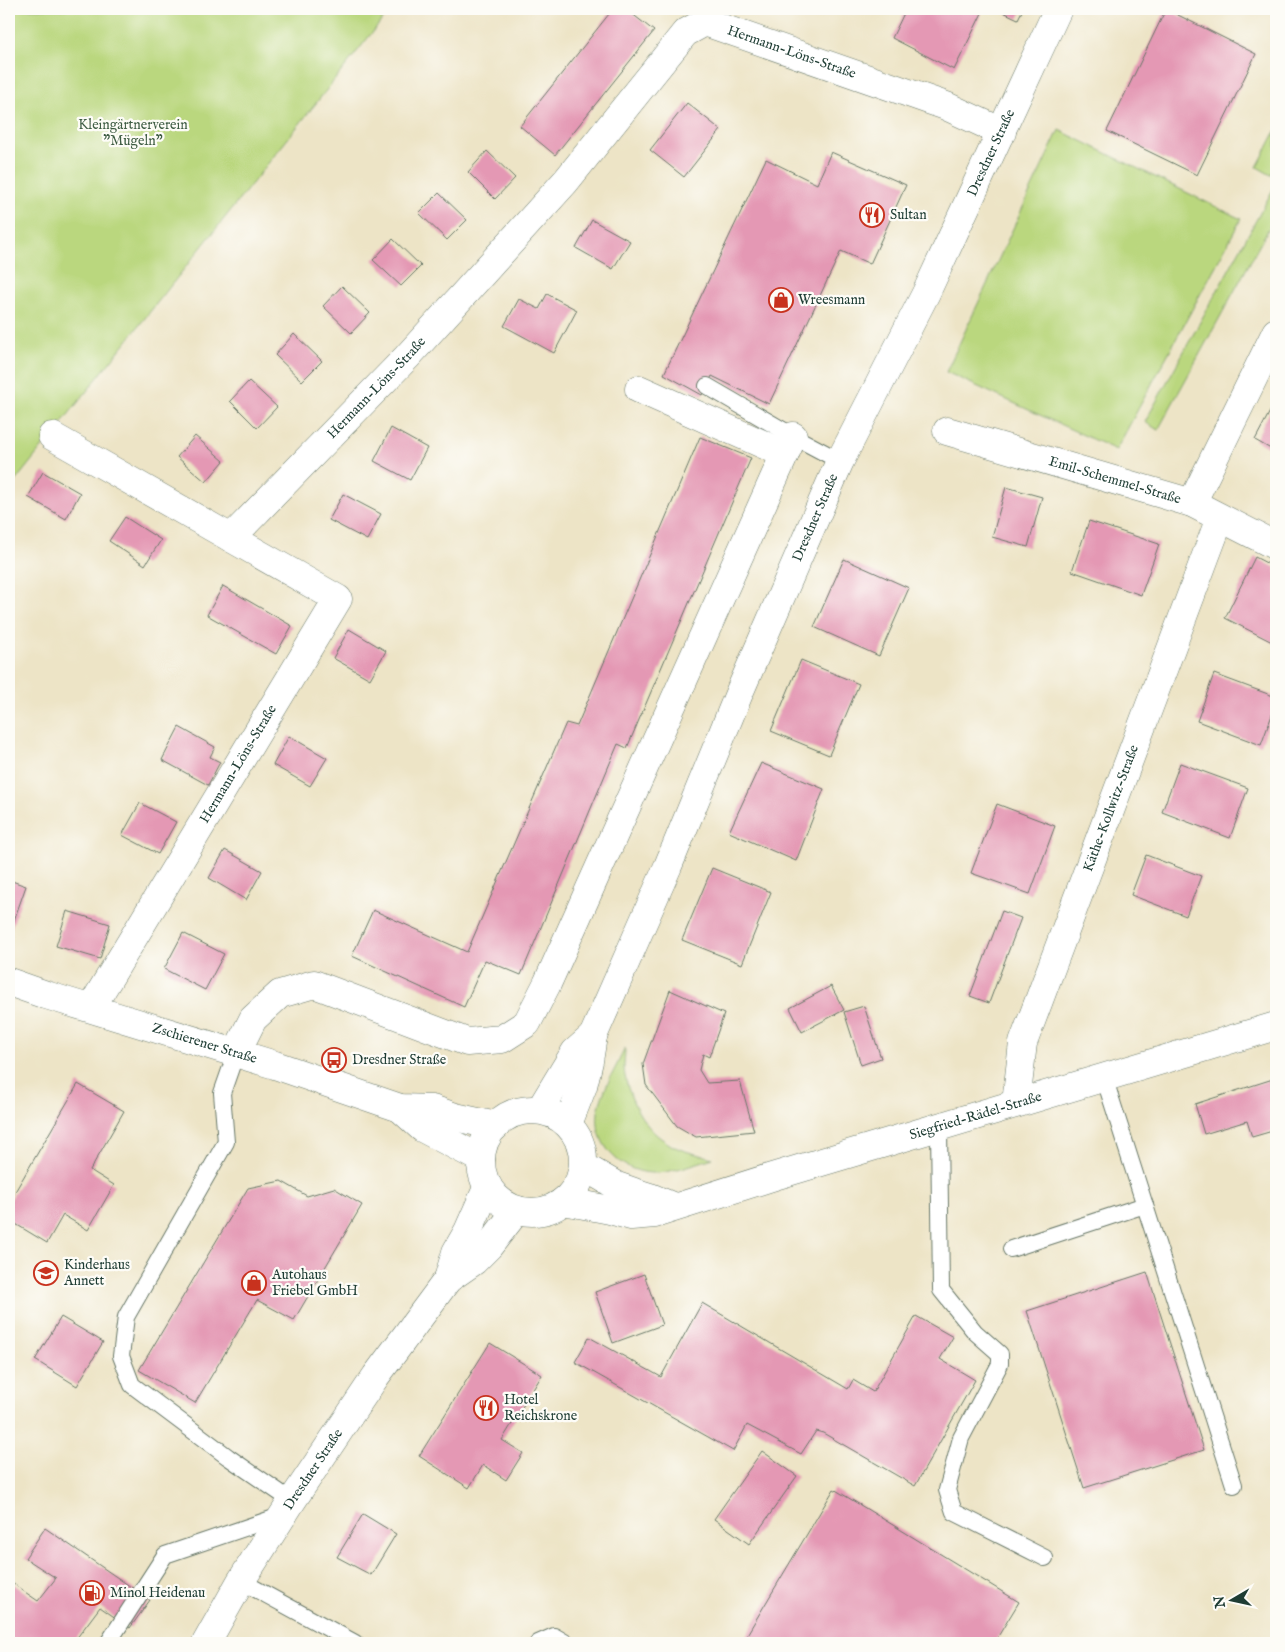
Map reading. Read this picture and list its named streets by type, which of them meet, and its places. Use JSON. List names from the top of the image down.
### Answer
{
  "streets": {
    "street": [
      "Hermann-Löns-Straße",
      "Dresdner Straße",
      "Emil-Schemmel-Straße",
      "Käthe-Kollwitz-Straße",
      "Zschierener Straße",
      "Siegfried-Rädel-Straße"
    ]
  },
  "crossings": [
    ["Hermann-Löns-Straße", "Dresdner Straße"],
    ["Hermann-Löns-Straße", "Zschierener Straße"],
    ["Dresdner Straße", "Zschierener Straße"],
    ["Dresdner Straße", "Siegfried-Rädel-Straße"],
    ["Emil-Schemmel-Straße", "Käthe-Kollwitz-Straße"],
    ["Käthe-Kollwitz-Straße", "Siegfried-Rädel-Straße"],
    ["Zschierener Straße", "Siegfried-Rädel-Straße"]
  ],
  "parks": ["Kleingärtnerverein \"Mügeln\""],
  "places": {
    "restaurant": ["Sultan", "Hotel Reichskrone"],
    "shop": ["Wreesmann", "Autohaus Friebel GmbH"],
    "bus stop": ["Dresdner Straße"],
    "school or university": ["Kinderhaus Annett"],
    "fuel station": ["Minol Heidenau"]
  },
  "north": "left"
}
